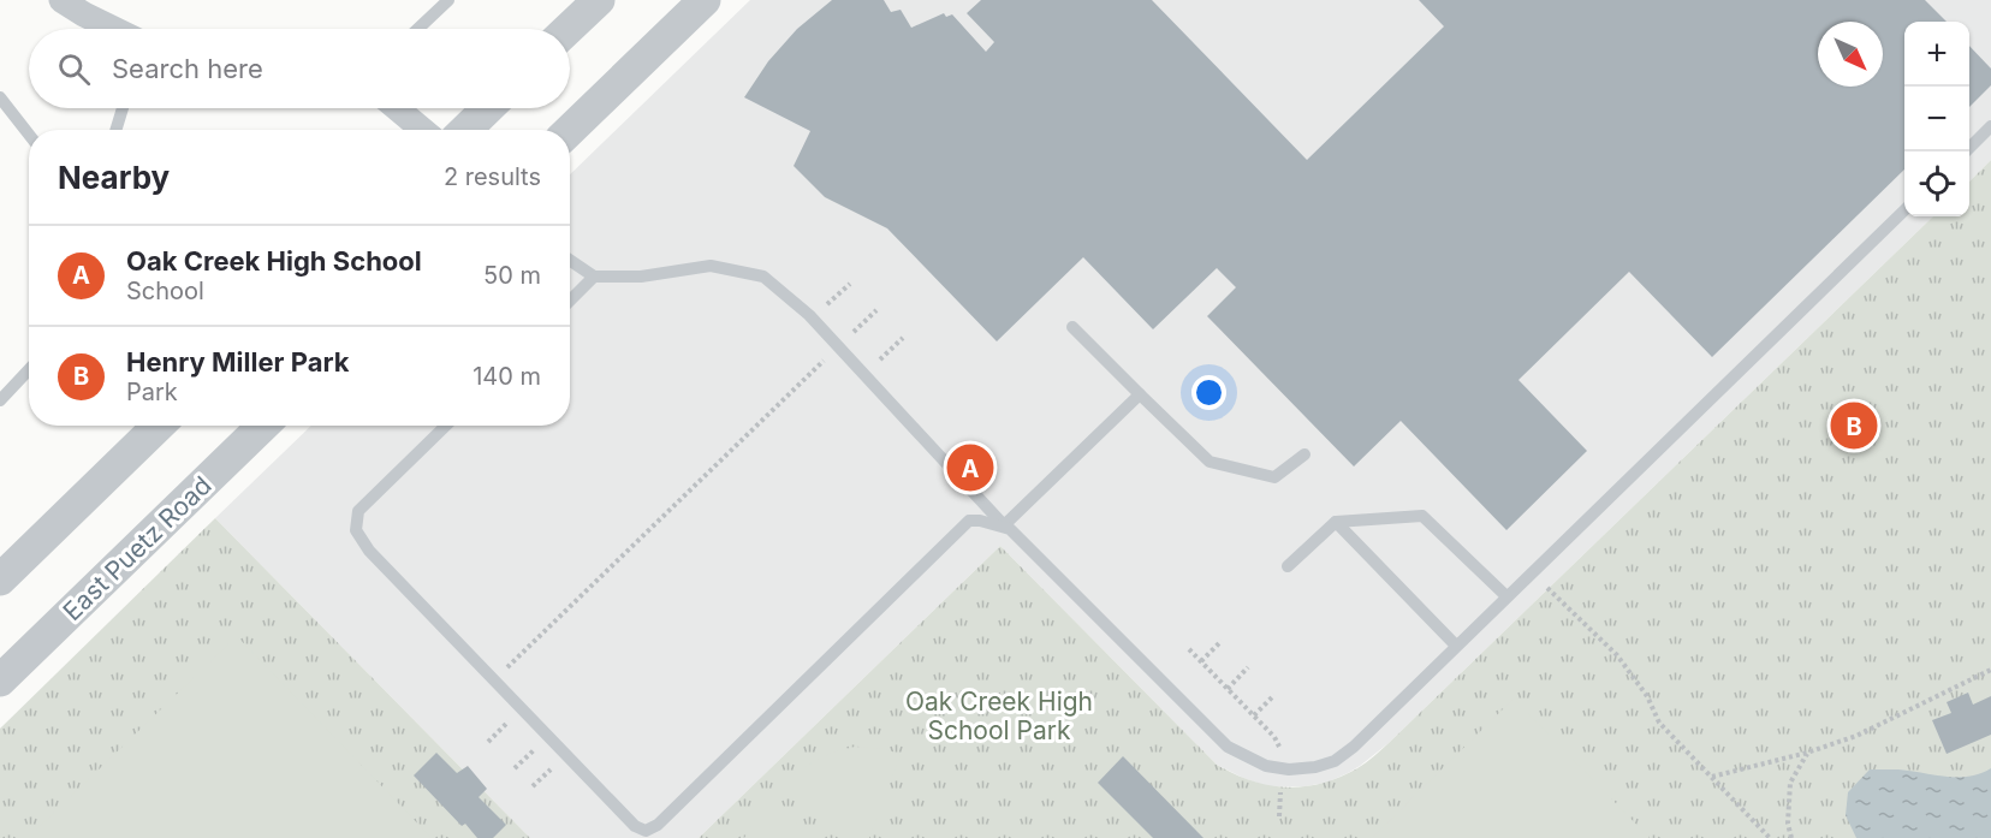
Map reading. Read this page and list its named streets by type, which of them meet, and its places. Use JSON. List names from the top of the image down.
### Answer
{
  "streets": {
    "street": ["East Puetz Road"]
  },
  "parks": ["Oak Creek High School Park"],
  "north": "bottom right",
  "page": {
    "map_buttons": ["+", "−"],
    "search": "Search here",
    "heading": ["Nearby", "2 results"],
    "list": [
      {
        "mark": "A",
        "name": "Oak Creek High School",
        "note": "School",
        "value": "50 m"
      },
      {
        "mark": "B",
        "name": "Henry Miller Park",
        "note": "Park",
        "value": "140 m"
      }
    ],
    "pins": ["B", "A"]
  }
}
